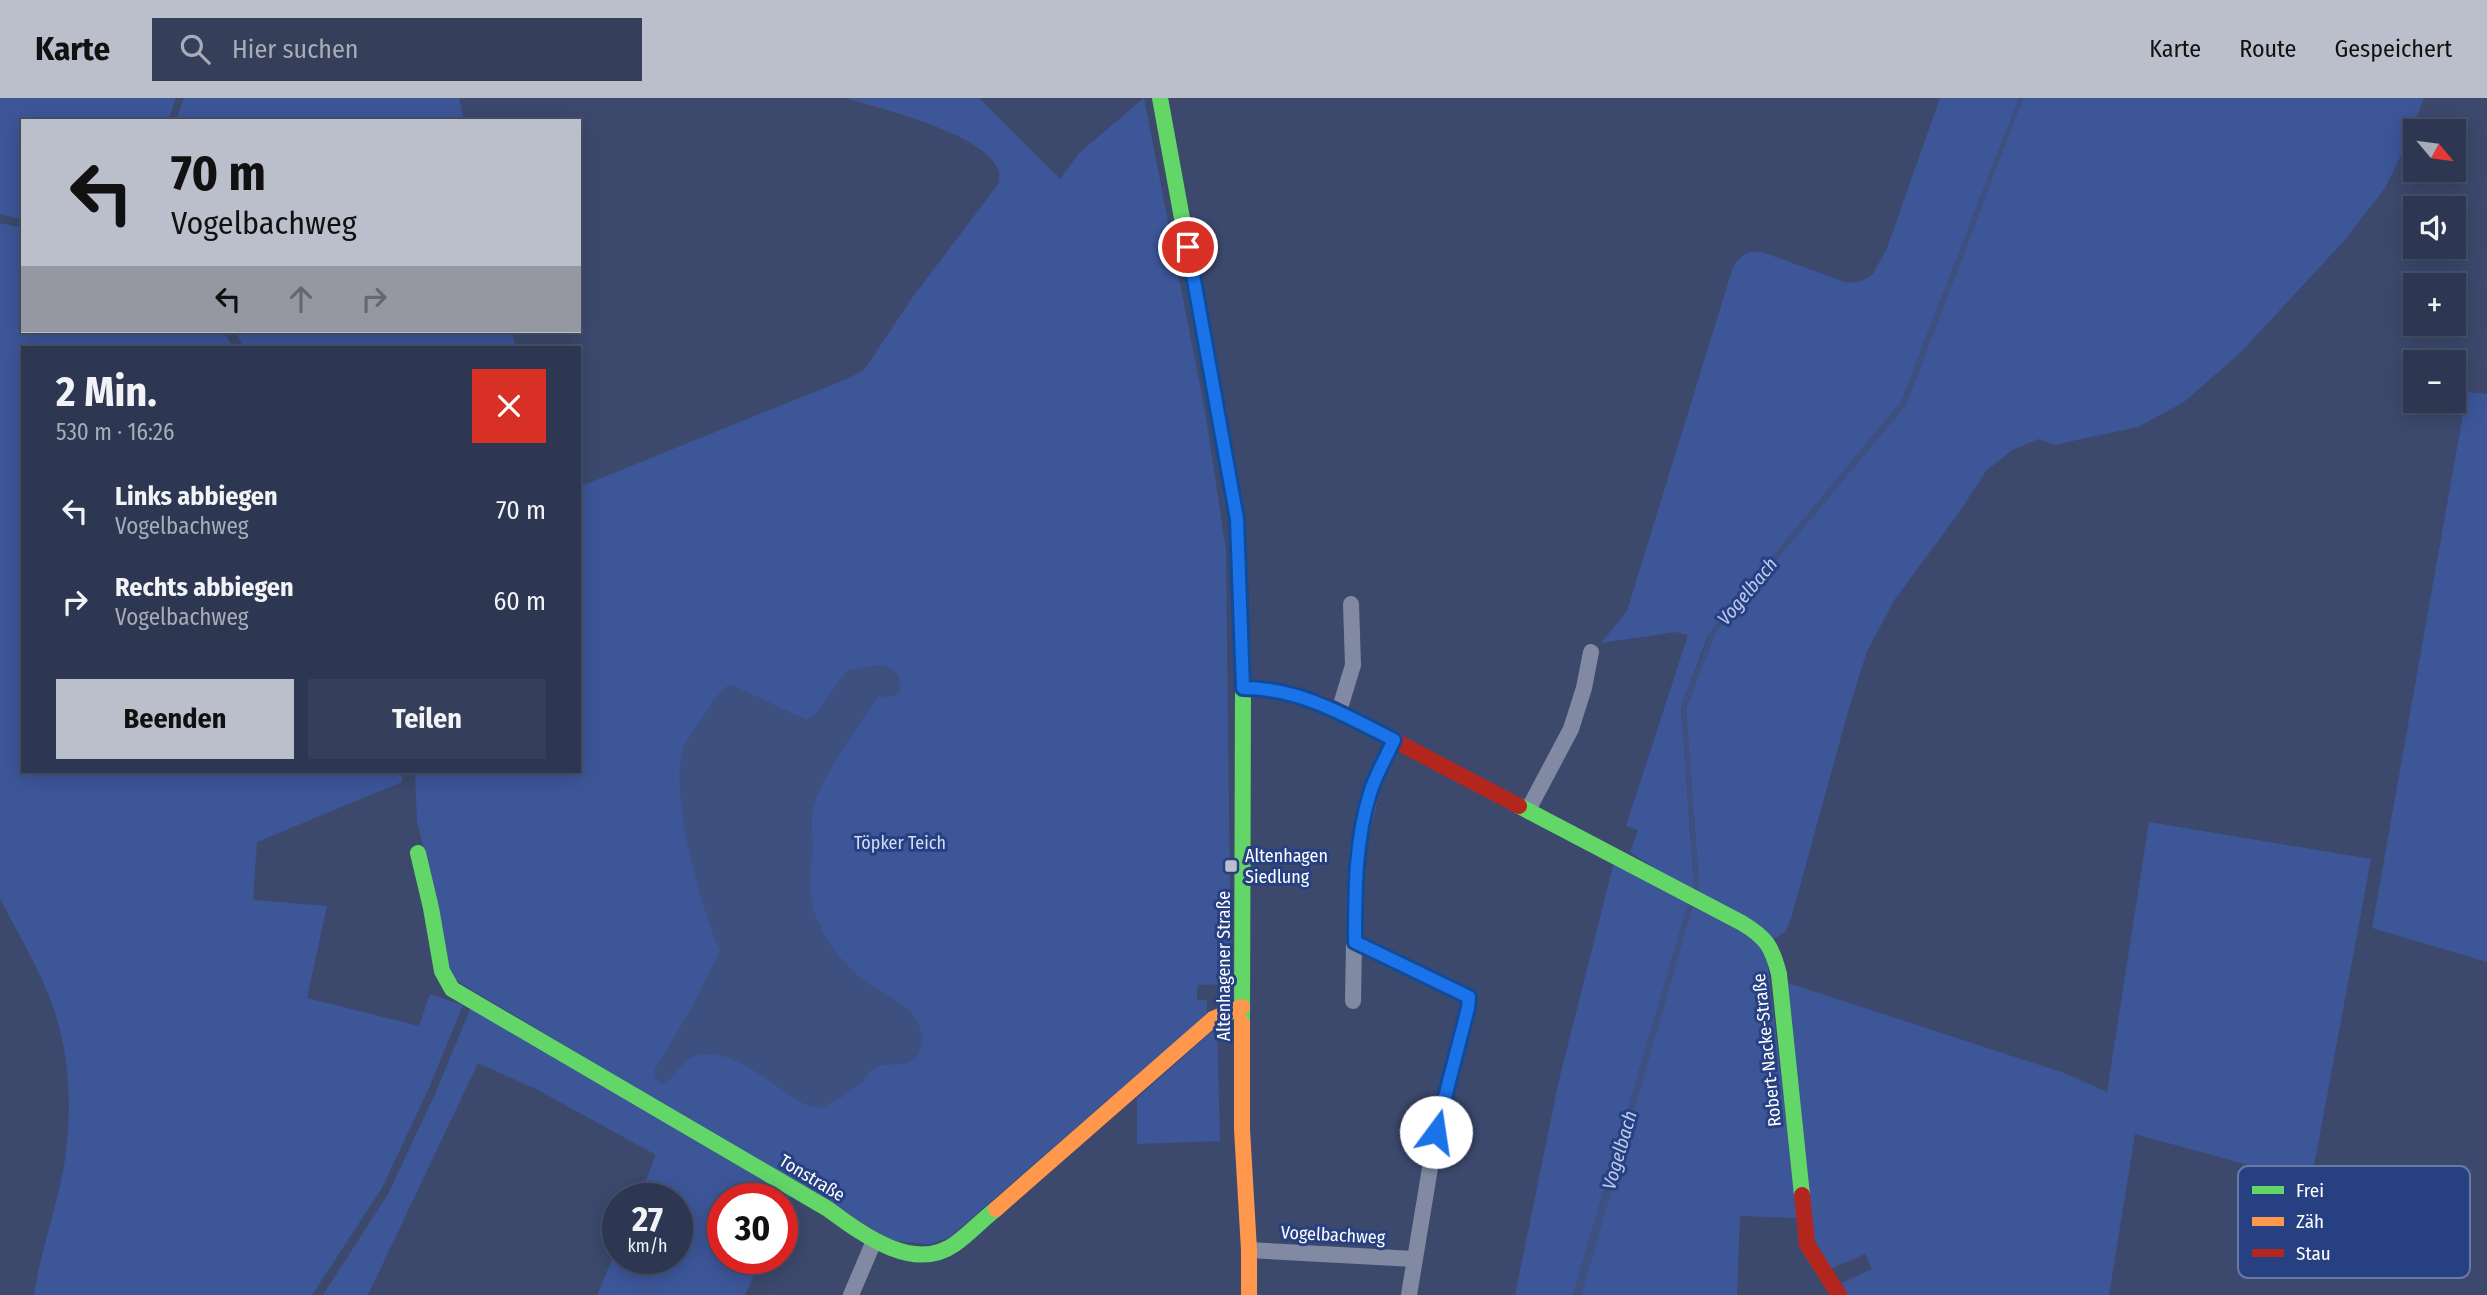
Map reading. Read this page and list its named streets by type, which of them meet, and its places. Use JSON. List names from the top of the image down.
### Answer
{
  "streets": {
    "street": [
      "Altenhagener Straße",
      "Robert-Nacke-Straße",
      "Tonstraße",
      "Vogelbachweg"
    ]
  },
  "crossings": [
    ["Altenhagener Straße", "Robert-Nacke-Straße"],
    ["Altenhagener Straße", "Tonstraße"],
    ["Altenhagener Straße", "Vogelbachweg"]
  ],
  "water": ["Vogelbach"],
  "parks": ["Töpker Teich"],
  "places": {
    "transit": ["Altenhagen Siedlung"]
  },
  "legend": ["Frei", "Zäh", "Stau"],
  "north": "bottom right",
  "page": {
    "header": "Karte",
    "search": "Hier suchen",
    "nav": ["Karte", "Route", "Gespeichert"],
    "map_buttons": ["+", "−"],
    "turn": ["70 m", "Vogelbachweg"],
    "heading": ["2 Min.", "530 m · 16:26"],
    "list": [
      {
        "name": "Links abbiegen",
        "note": "Vogelbachweg",
        "value": "70 m"
      },
      {
        "name": "Rechts abbiegen",
        "note": "Vogelbachweg",
        "value": "60 m"
      }
    ],
    "buttons": ["Beenden", "Teilen"],
    "speed": "27 km/h",
    "limit": "30"
  }
}
